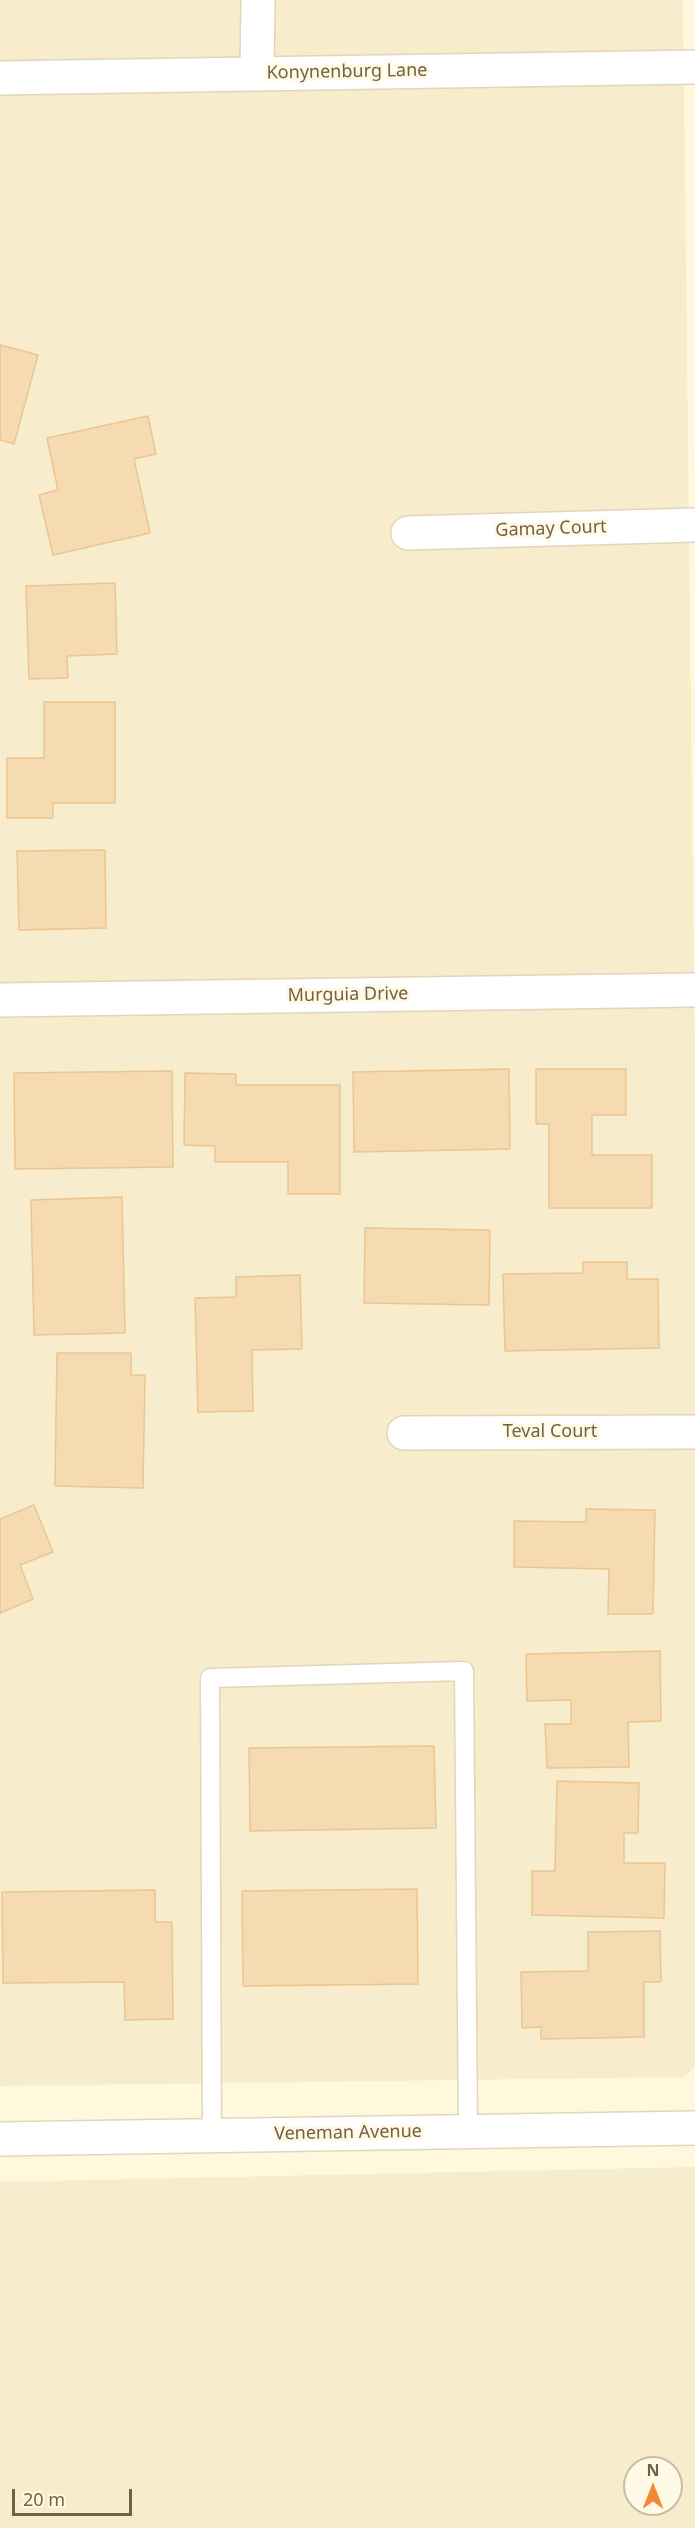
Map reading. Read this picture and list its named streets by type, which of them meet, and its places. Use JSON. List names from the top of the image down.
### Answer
{
  "streets": {
    "street": [
      "Konynenburg Lane",
      "Gamay Court",
      "Murguia Drive",
      "Teval Court",
      "Veneman Avenue"
    ]
  },
  "scale_bar": "20 m",
  "north": "top"
}
